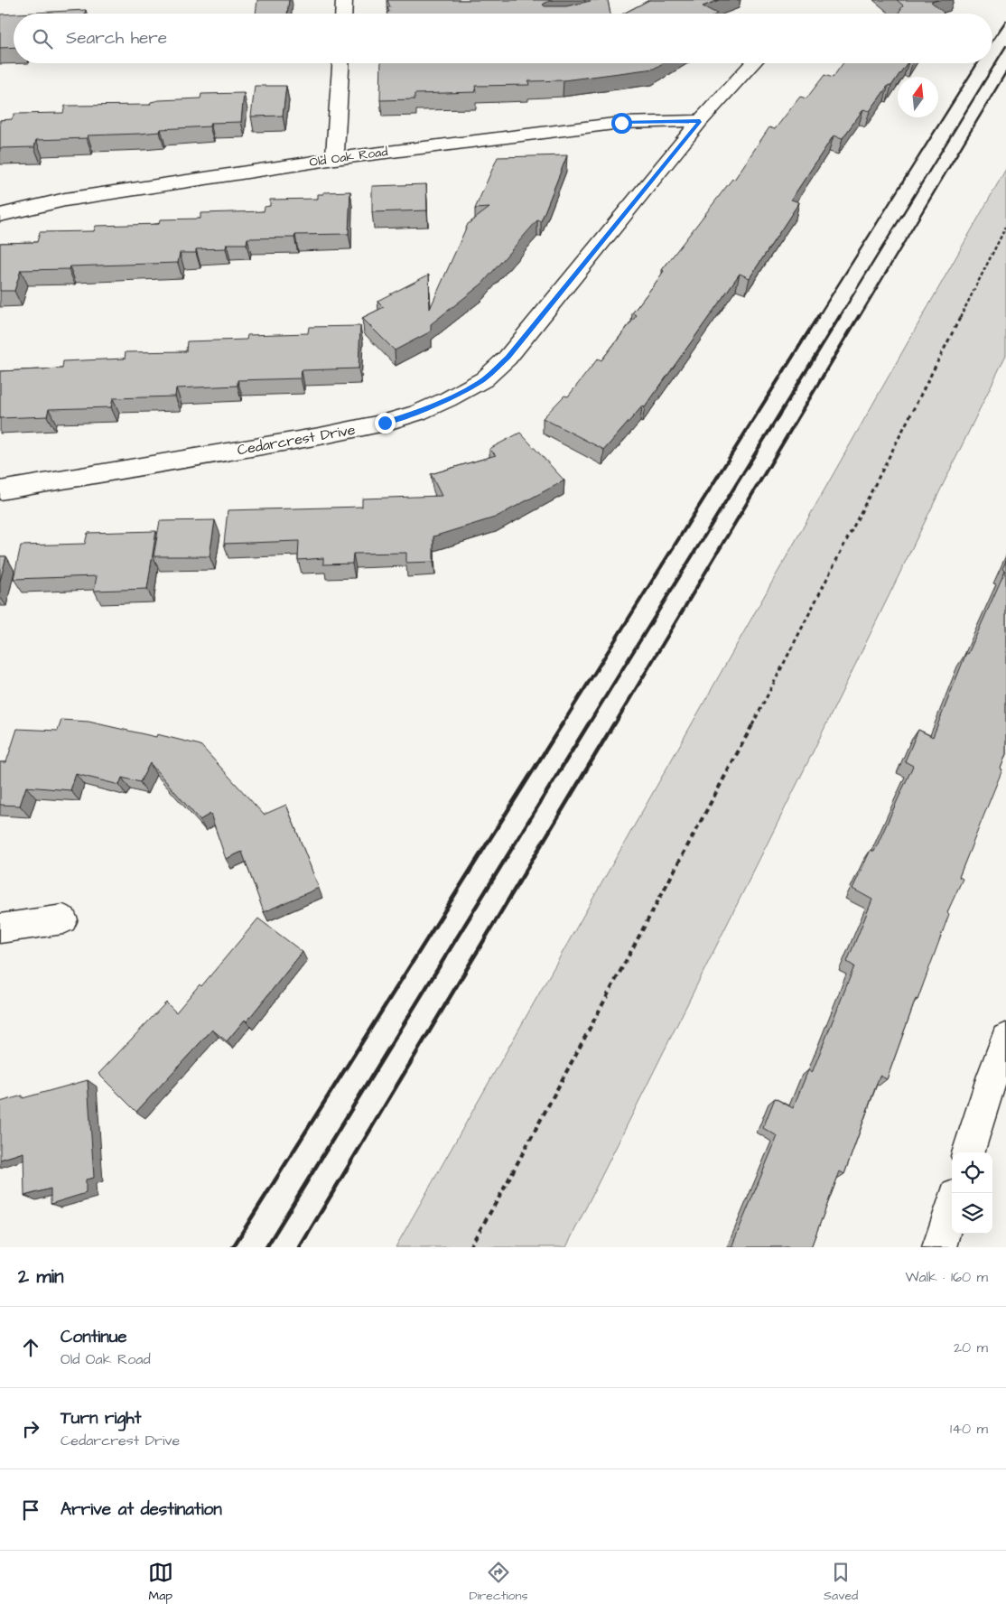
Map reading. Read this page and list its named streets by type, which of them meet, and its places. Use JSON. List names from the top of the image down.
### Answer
{
  "streets": {
    "street": ["Old Oak Road", "Cedarcrest Drive"]
  },
  "crossings": [
    ["Old Oak Road", "Cedarcrest Drive"]
  ],
  "north": "top",
  "page": {
    "search": "Search here",
    "heading": ["2 min", "Walk · 160 m"],
    "list": [
      ["Continue", "Old Oak Road", "20 m"],
      ["Turn right", "Cedarcrest Drive", "140 m"],
      "Arrive at destination"
    ],
    "nav": ["Map", "Directions", "Saved"]
  }
}
